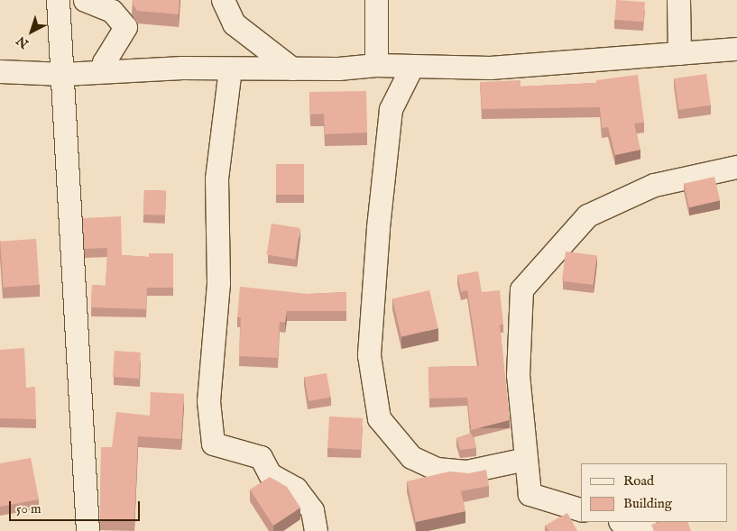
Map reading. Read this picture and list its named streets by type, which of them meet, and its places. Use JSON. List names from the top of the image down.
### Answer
{
  "legend": ["Road", "Building"],
  "scale_bar": "50 m",
  "north": "bottom left"
}
